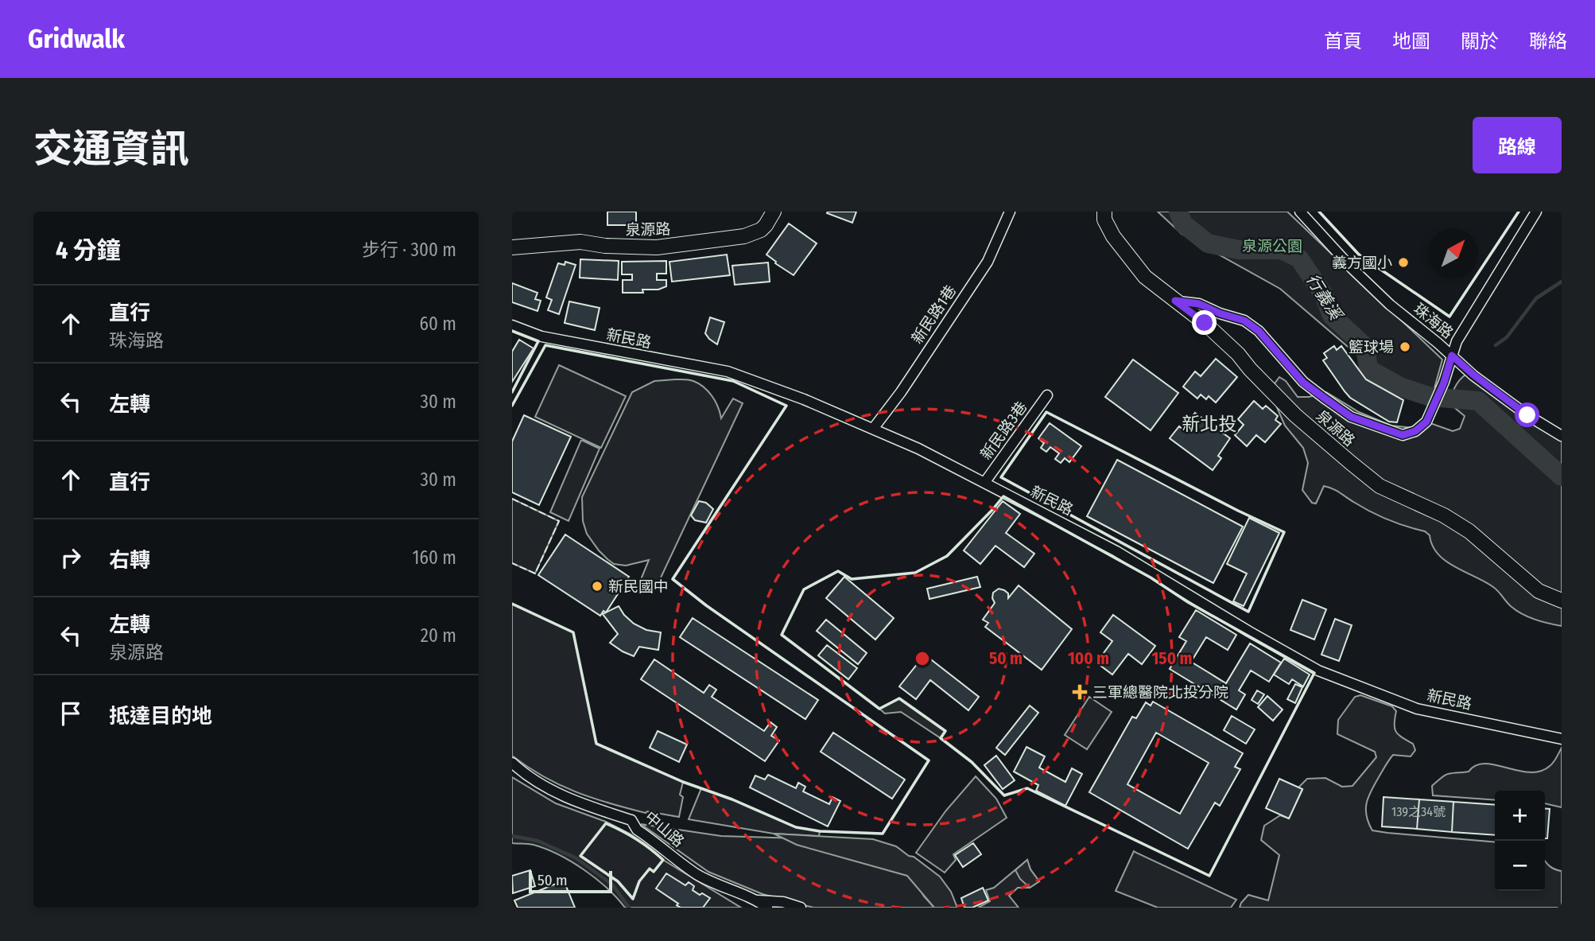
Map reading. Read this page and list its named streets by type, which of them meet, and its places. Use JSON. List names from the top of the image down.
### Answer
{
  "streets": {
    "street": [
      "泉源路",
      "新民路1巷",
      "珠海路",
      "新民路",
      "新民路3巷",
      "中山路"
    ]
  },
  "crossings": [
    ["新民路1巷", "新民路"],
    ["新民路", "新民路3巷"]
  ],
  "districts": ["新北投"],
  "water": ["行義溪"],
  "parks": ["泉源公園"],
  "places": {
    "other": ["義方國小", "籃球場", "新民國中"],
    "health": ["三軍總醫院北投分院"]
  },
  "house_numbers": ["139之34號"],
  "scale_bar": "50 m",
  "north": "top right",
  "page": {
    "header": "Gridwalk",
    "nav": [
      "首頁",
      "地圖",
      "關於",
      "聯絡"
    ],
    "title": "交通資訊",
    "buttons": "路線",
    "heading": ["4 分鐘", "步行 · 300 m"],
    "list": [
      ["直行", "珠海路", "60 m"],
      ["左轉", "30 m"],
      ["直行", "30 m"],
      ["右轉", "160 m"],
      ["左轉", "泉源路", "20 m"],
      "抵達目的地"
    ],
    "map_buttons": ["+", "−"],
    "scale": "50 m"
  },
  "rings": ["50 m", "100 m", "150 m"]
}
